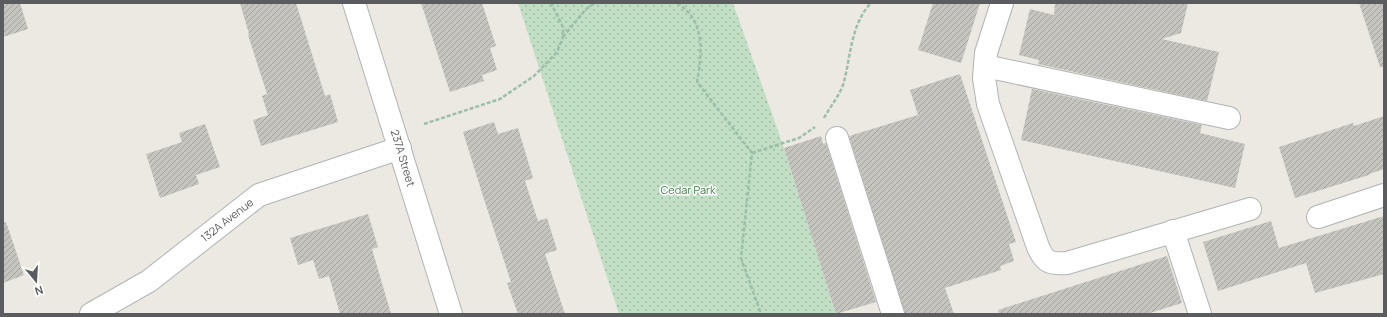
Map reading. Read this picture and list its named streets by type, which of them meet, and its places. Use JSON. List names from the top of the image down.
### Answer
{
  "streets": {
    "street": ["237A Street", "132A Avenue"]
  },
  "crossings": [
    ["237A Street", "132A Avenue"]
  ],
  "parks": ["Cedar Park"],
  "north": "bottom"
}
